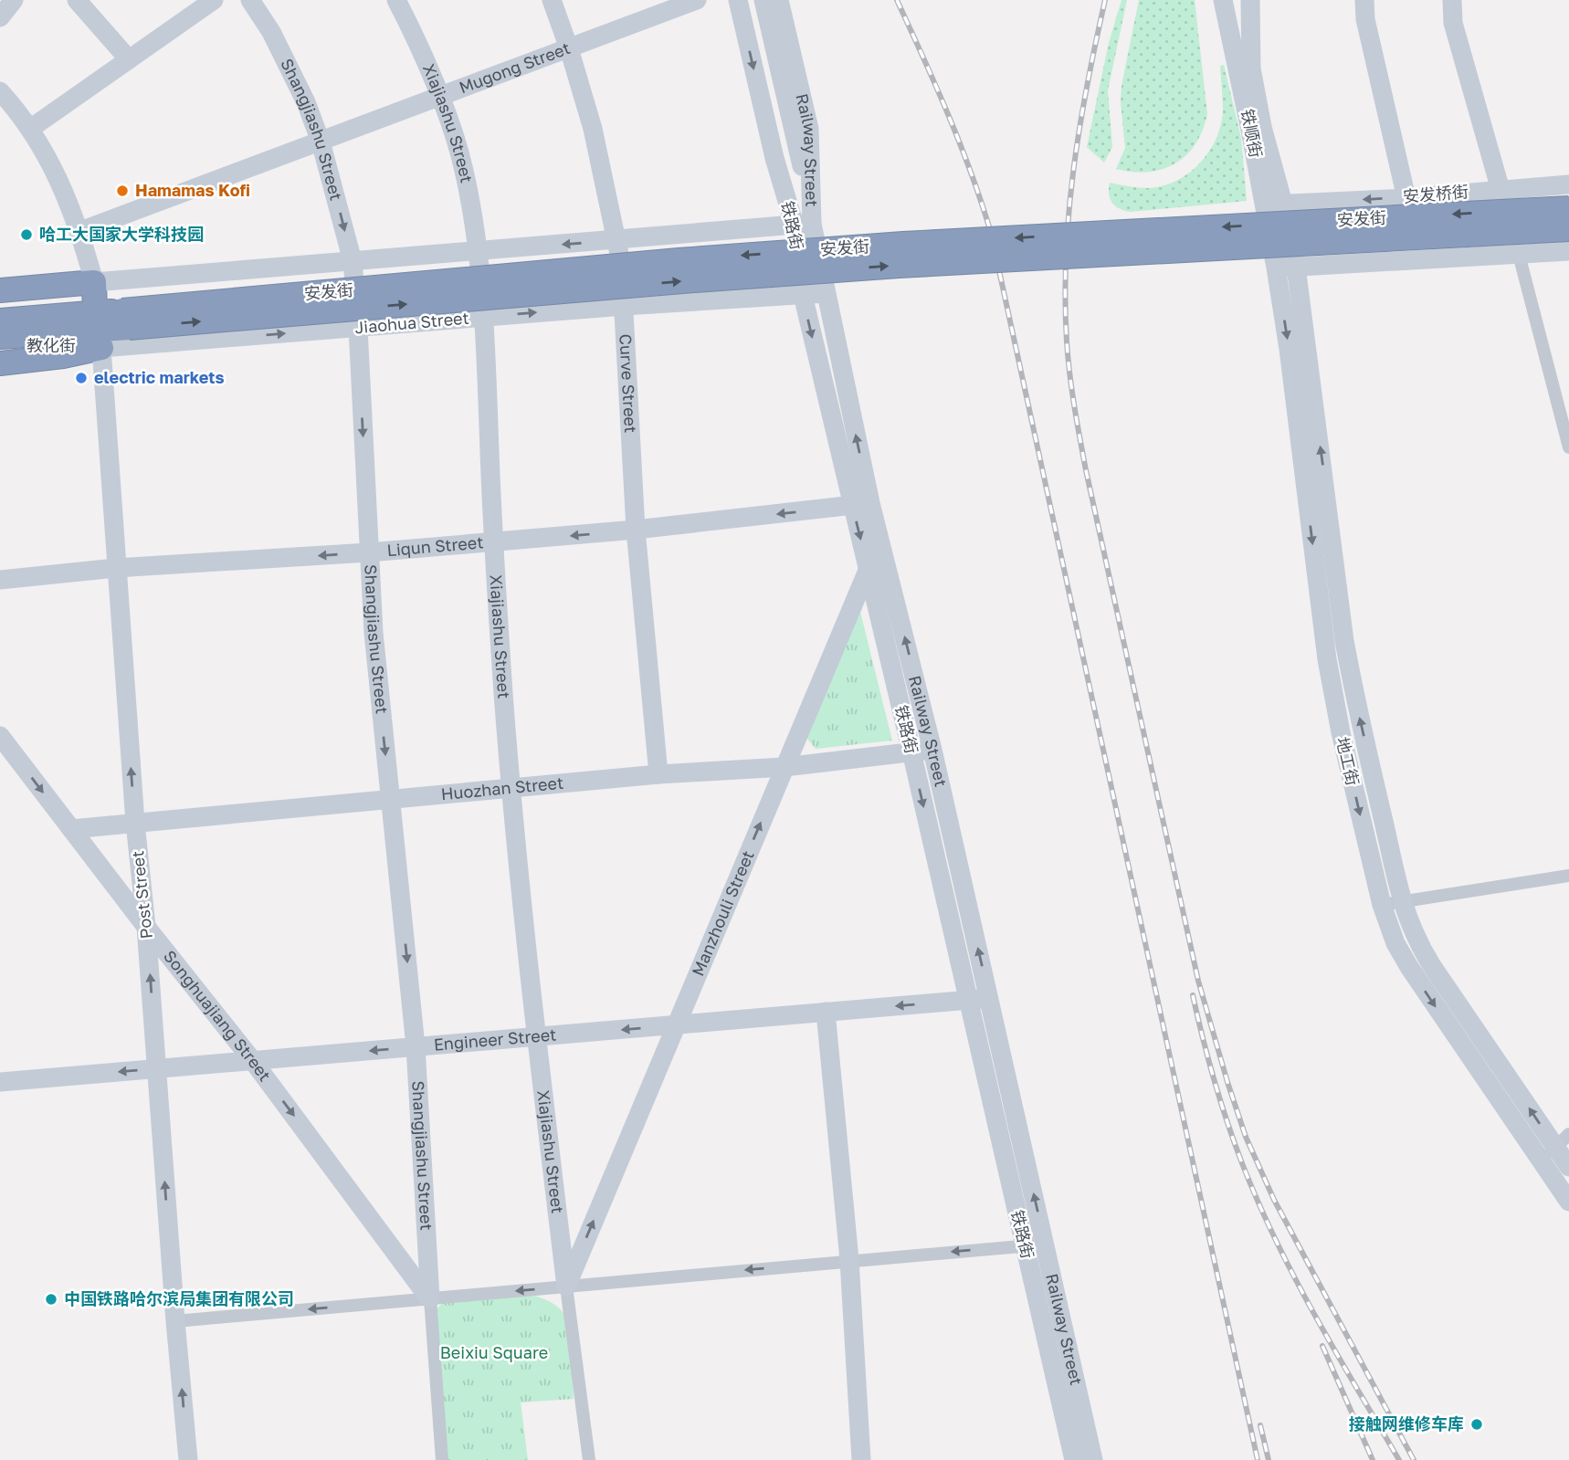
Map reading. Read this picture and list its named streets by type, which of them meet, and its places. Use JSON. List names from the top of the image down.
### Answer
{
  "streets": {
    "highway": ["安发街", "Jiaohua Street", "教化街"],
    "street": [
      "Mugong Street",
      "Xiajiashu Street",
      "Shangjiashu Street",
      "铁顺街",
      "Railway Street",
      "安发桥街",
      "铁路街",
      "Curve Street",
      "Liqun Street",
      "地工街",
      "Huozhan Street",
      "Post Street",
      "Manzhouli Street",
      "Songhuajiang Street",
      "Engineer Street"
    ]
  },
  "crossings": [
    ["Mugong Street", "Xiajiashu Street"],
    ["Mugong Street", "Shangjiashu Street"],
    ["Mugong Street", "Curve Street"],
    ["Mugong Street", "Post Street"],
    ["Xiajiashu Street", "Jiaohua Street"],
    ["Xiajiashu Street", "Liqun Street"],
    ["Xiajiashu Street", "Huozhan Street"],
    ["Xiajiashu Street", "Manzhouli Street"],
    ["Xiajiashu Street", "Engineer Street"],
    ["Shangjiashu Street", "Jiaohua Street"],
    ["Shangjiashu Street", "Liqun Street"],
    ["Shangjiashu Street", "Huozhan Street"],
    ["Shangjiashu Street", "Songhuajiang Street"],
    ["Shangjiashu Street", "Engineer Street"],
    ["铁顺街", "安发桥街"],
    ["铁顺街", "地工街"],
    ["Railway Street", "铁路街"],
    ["Railway Street", "Jiaohua Street"],
    ["Railway Street", "Liqun Street"],
    ["Railway Street", "Huozhan Street"],
    ["Railway Street", "Manzhouli Street"],
    ["Railway Street", "Engineer Street"],
    ["安发街", "教化街"],
    ["铁路街", "Jiaohua Street"],
    ["铁路街", "Liqun Street"],
    ["铁路街", "Huozhan Street"],
    ["铁路街", "Manzhouli Street"],
    ["铁路街", "Engineer Street"],
    ["Jiaohua Street", "教化街"],
    ["Jiaohua Street", "Curve Street"],
    ["Jiaohua Street", "Post Street"],
    ["教化街", "Post Street"],
    ["Curve Street", "Liqun Street"],
    ["Curve Street", "Huozhan Street"],
    ["Liqun Street", "Post Street"],
    ["Huozhan Street", "Post Street"],
    ["Huozhan Street", "Manzhouli Street"],
    ["Huozhan Street", "Songhuajiang Street"],
    ["Post Street", "Songhuajiang Street"],
    ["Post Street", "Engineer Street"],
    ["Manzhouli Street", "Engineer Street"],
    ["Songhuajiang Street", "Engineer Street"]
  ],
  "one_way": [
    "Shangjiashu Street",
    "Railway Street",
    "Liqun Street",
    "Post Street",
    "Manzhouli Street",
    "Songhuajiang Street",
    "Engineer Street"
  ],
  "parks": ["Beixiu Square"],
  "places": [
    "Hamamas Kofi",
    "哈工大国家大学科技园",
    "electric markets",
    "中国铁路哈尔滨局集团有限公司",
    "接触网维修车库"
  ]
}
